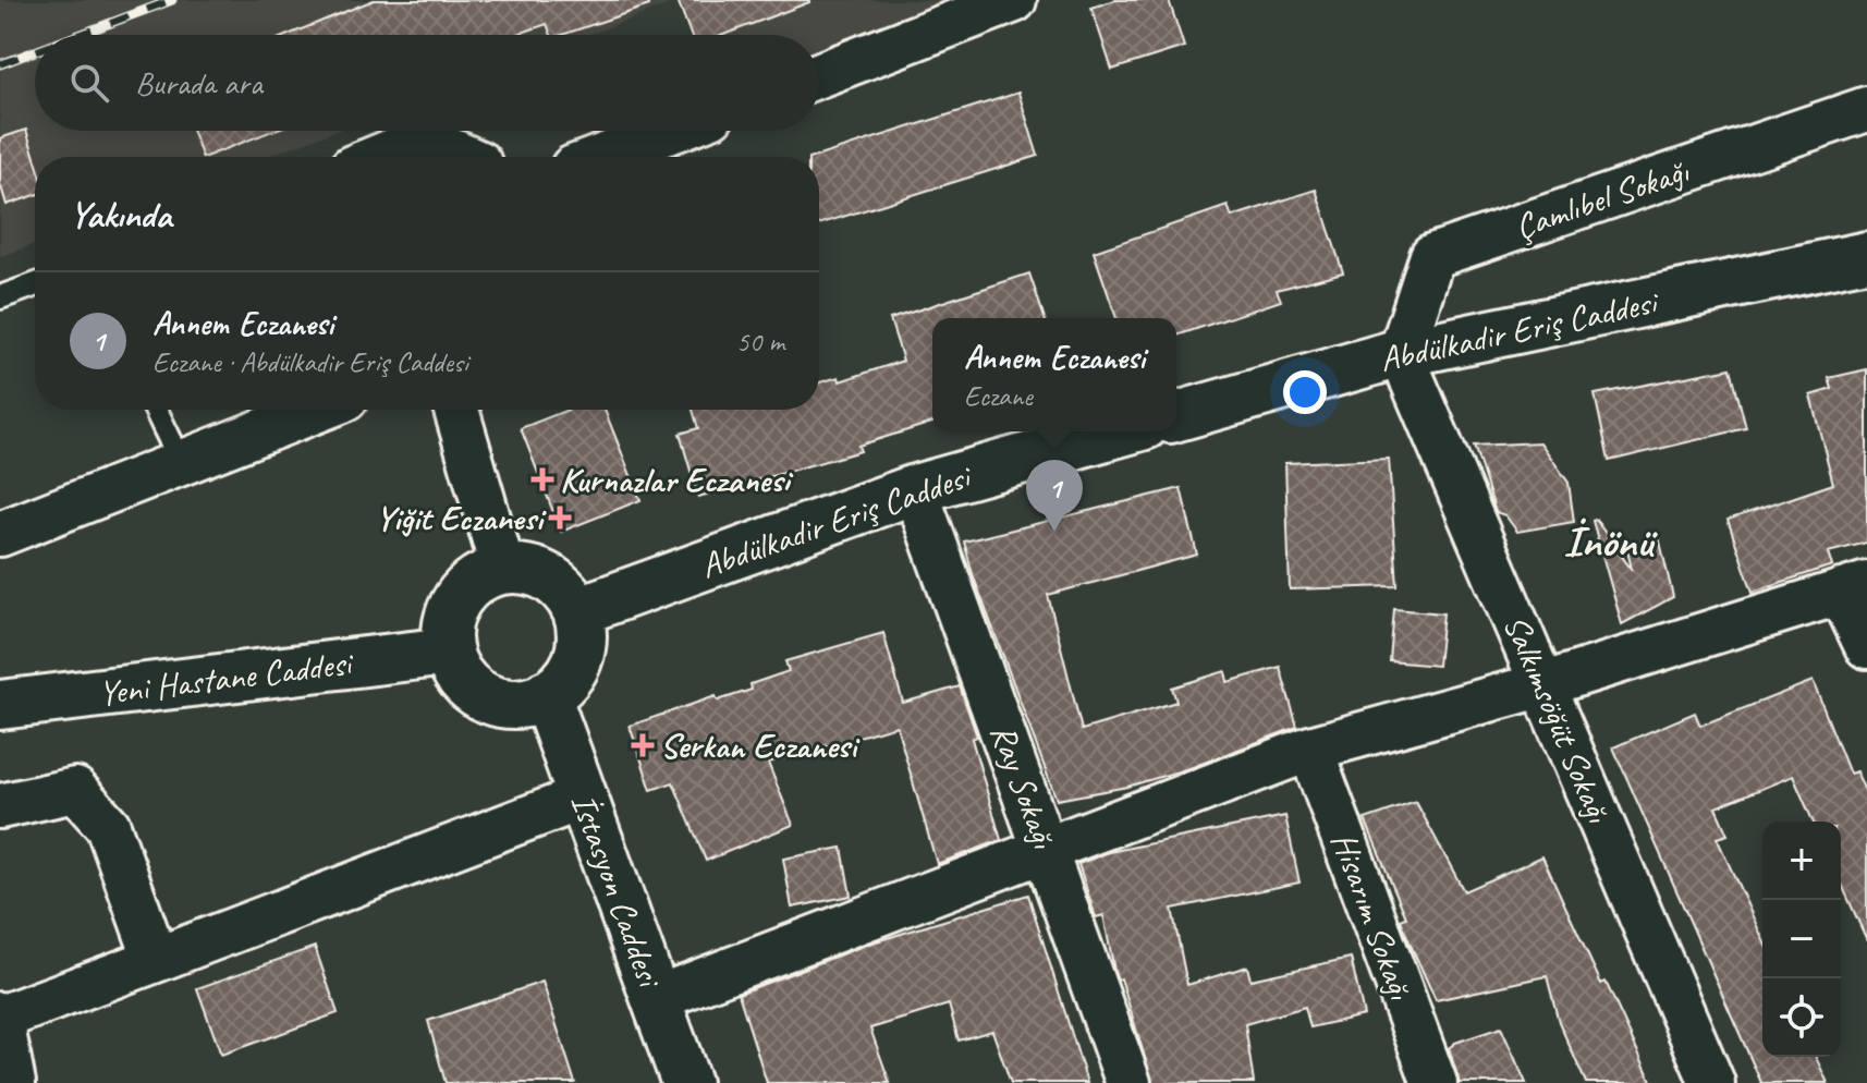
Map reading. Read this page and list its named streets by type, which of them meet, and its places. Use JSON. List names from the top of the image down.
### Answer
{
  "streets": {
    "main road": ["Abdülkadir Eriş Caddesi", "Yeni Hastane Caddesi", "İstasyon Caddesi"],
    "street": [
      "Çamlıbel Sokağı",
      "Salkımsöğüt Sokağı",
      "Ray Sokağı",
      "Hisarım Sokağı"
    ]
  },
  "crossings": [
    ["Çamlıbel Sokağı", "Abdülkadir Eriş Caddesi"],
    ["Çamlıbel Sokağı", "Salkımsöğüt Sokağı"],
    ["Abdülkadir Eriş Caddesi", "Yeni Hastane Caddesi"],
    ["Abdülkadir Eriş Caddesi", "Salkımsöğüt Sokağı"],
    ["Abdülkadir Eriş Caddesi", "Ray Sokağı"],
    ["Abdülkadir Eriş Caddesi", "İstasyon Caddesi"],
    ["Yeni Hastane Caddesi", "İstasyon Caddesi"]
  ],
  "districts": ["İnönü"],
  "places": {
    "health": ["Kurnazlar Eczanesi", "Yiğit Eczanesi", "Serkan Eczanesi"]
  },
  "page": {
    "search": "Burada ara",
    "heading": "Yakında",
    "list": [
      {
        "mark": "1",
        "name": "Annem Eczanesi",
        "note": "Eczane · Abdülkadir Eriş Caddesi",
        "value": "50 m"
      }
    ],
    "popup": ["Annem Eczanesi", "Eczane"],
    "pins": "1",
    "map_buttons": ["+", "−"]
  }
}
